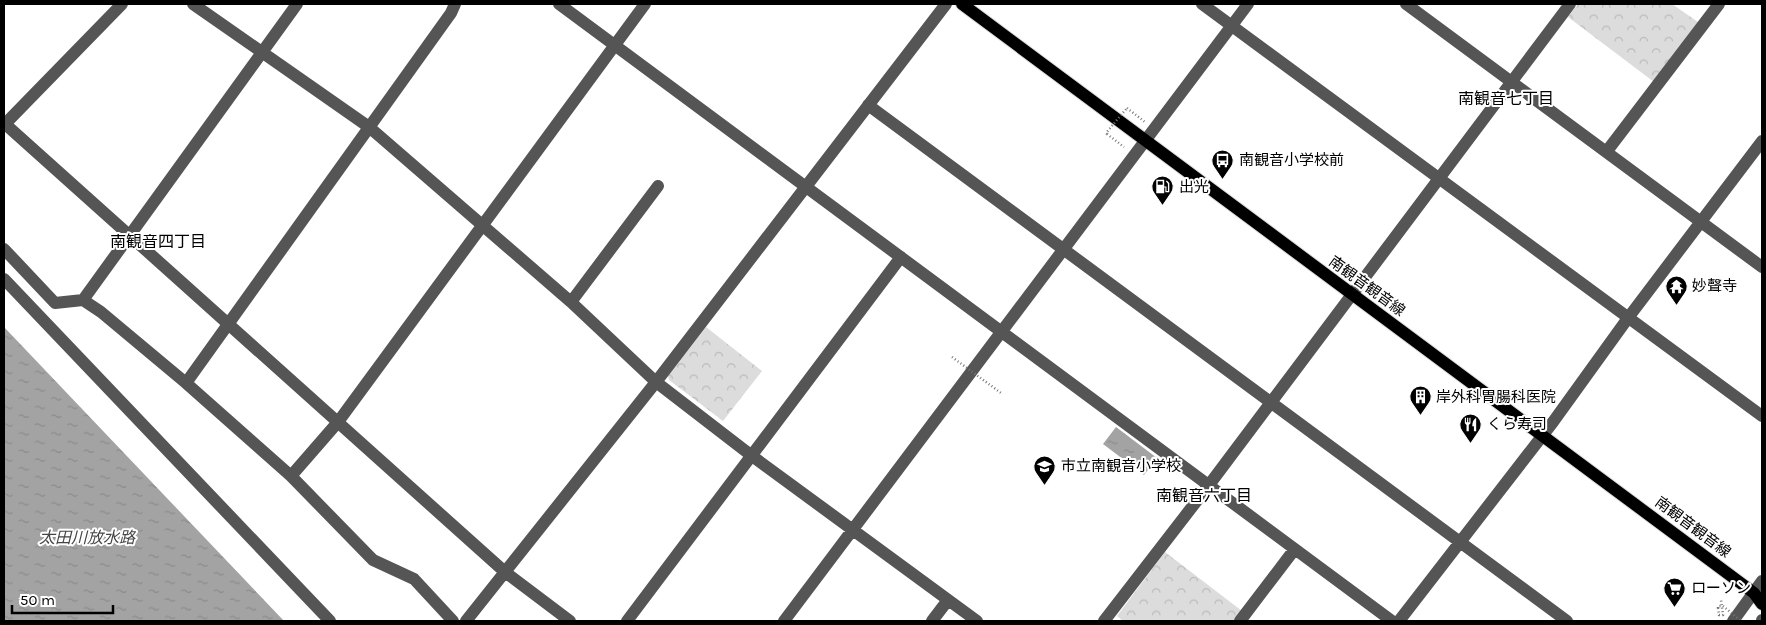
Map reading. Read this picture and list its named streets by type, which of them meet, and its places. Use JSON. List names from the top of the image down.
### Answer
{
  "streets": {
    "main road": ["南観音観音線"]
  },
  "districts": ["南観音七丁目", "南観音四丁目", "南観音六丁目"],
  "water": ["太田川放水路"],
  "places": {
    "bus stop": ["南観音小学校前"],
    "fuel station": ["出光"],
    "temple": ["妙聲寺"],
    "building": ["岸外科胃腸科医院"],
    "restaurant": ["くら寿司"],
    "school or university": ["市立南観音小学校"],
    "supermarket": ["ローソン"]
  },
  "scale_bar": "50 m"
}
